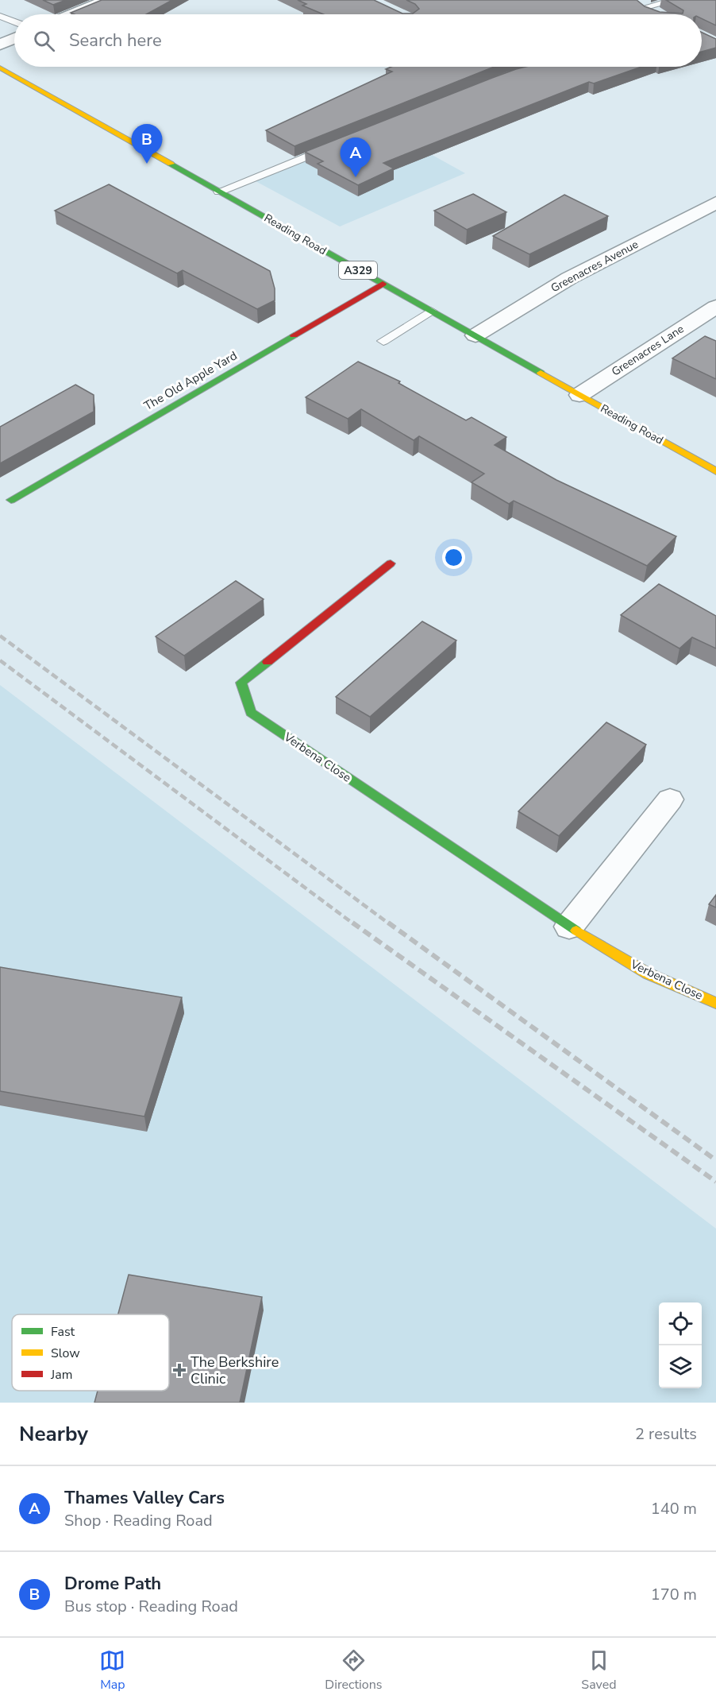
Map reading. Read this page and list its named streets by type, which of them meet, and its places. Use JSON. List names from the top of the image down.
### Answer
{
  "streets": {
    "main road": [
      "Reading Road",
      "A329",
      "The Old Apple Yard",
      "Verbena Close"
    ],
    "street": ["Greenacres Avenue", "Greenacres Lane"]
  },
  "crossings": [
    ["Reading Road", "Greenacres Avenue"],
    ["Reading Road", "Greenacres Lane"],
    ["Reading Road", "The Old Apple Yard"]
  ],
  "places": {
    "health": ["The Berkshire Clinic"]
  },
  "legend": ["Fast", "Slow", "Jam"],
  "page": {
    "search": "Search here",
    "pins": ["B", "A"],
    "heading": ["Nearby", "2 results"],
    "list": [
      {
        "mark": "A",
        "name": "Thames Valley Cars",
        "note": "Shop · Reading Road",
        "value": "140 m"
      },
      {
        "mark": "B",
        "name": "Drome Path",
        "note": "Bus stop · Reading Road",
        "value": "170 m"
      }
    ],
    "nav": ["Map", "Directions", "Saved"]
  }
}
